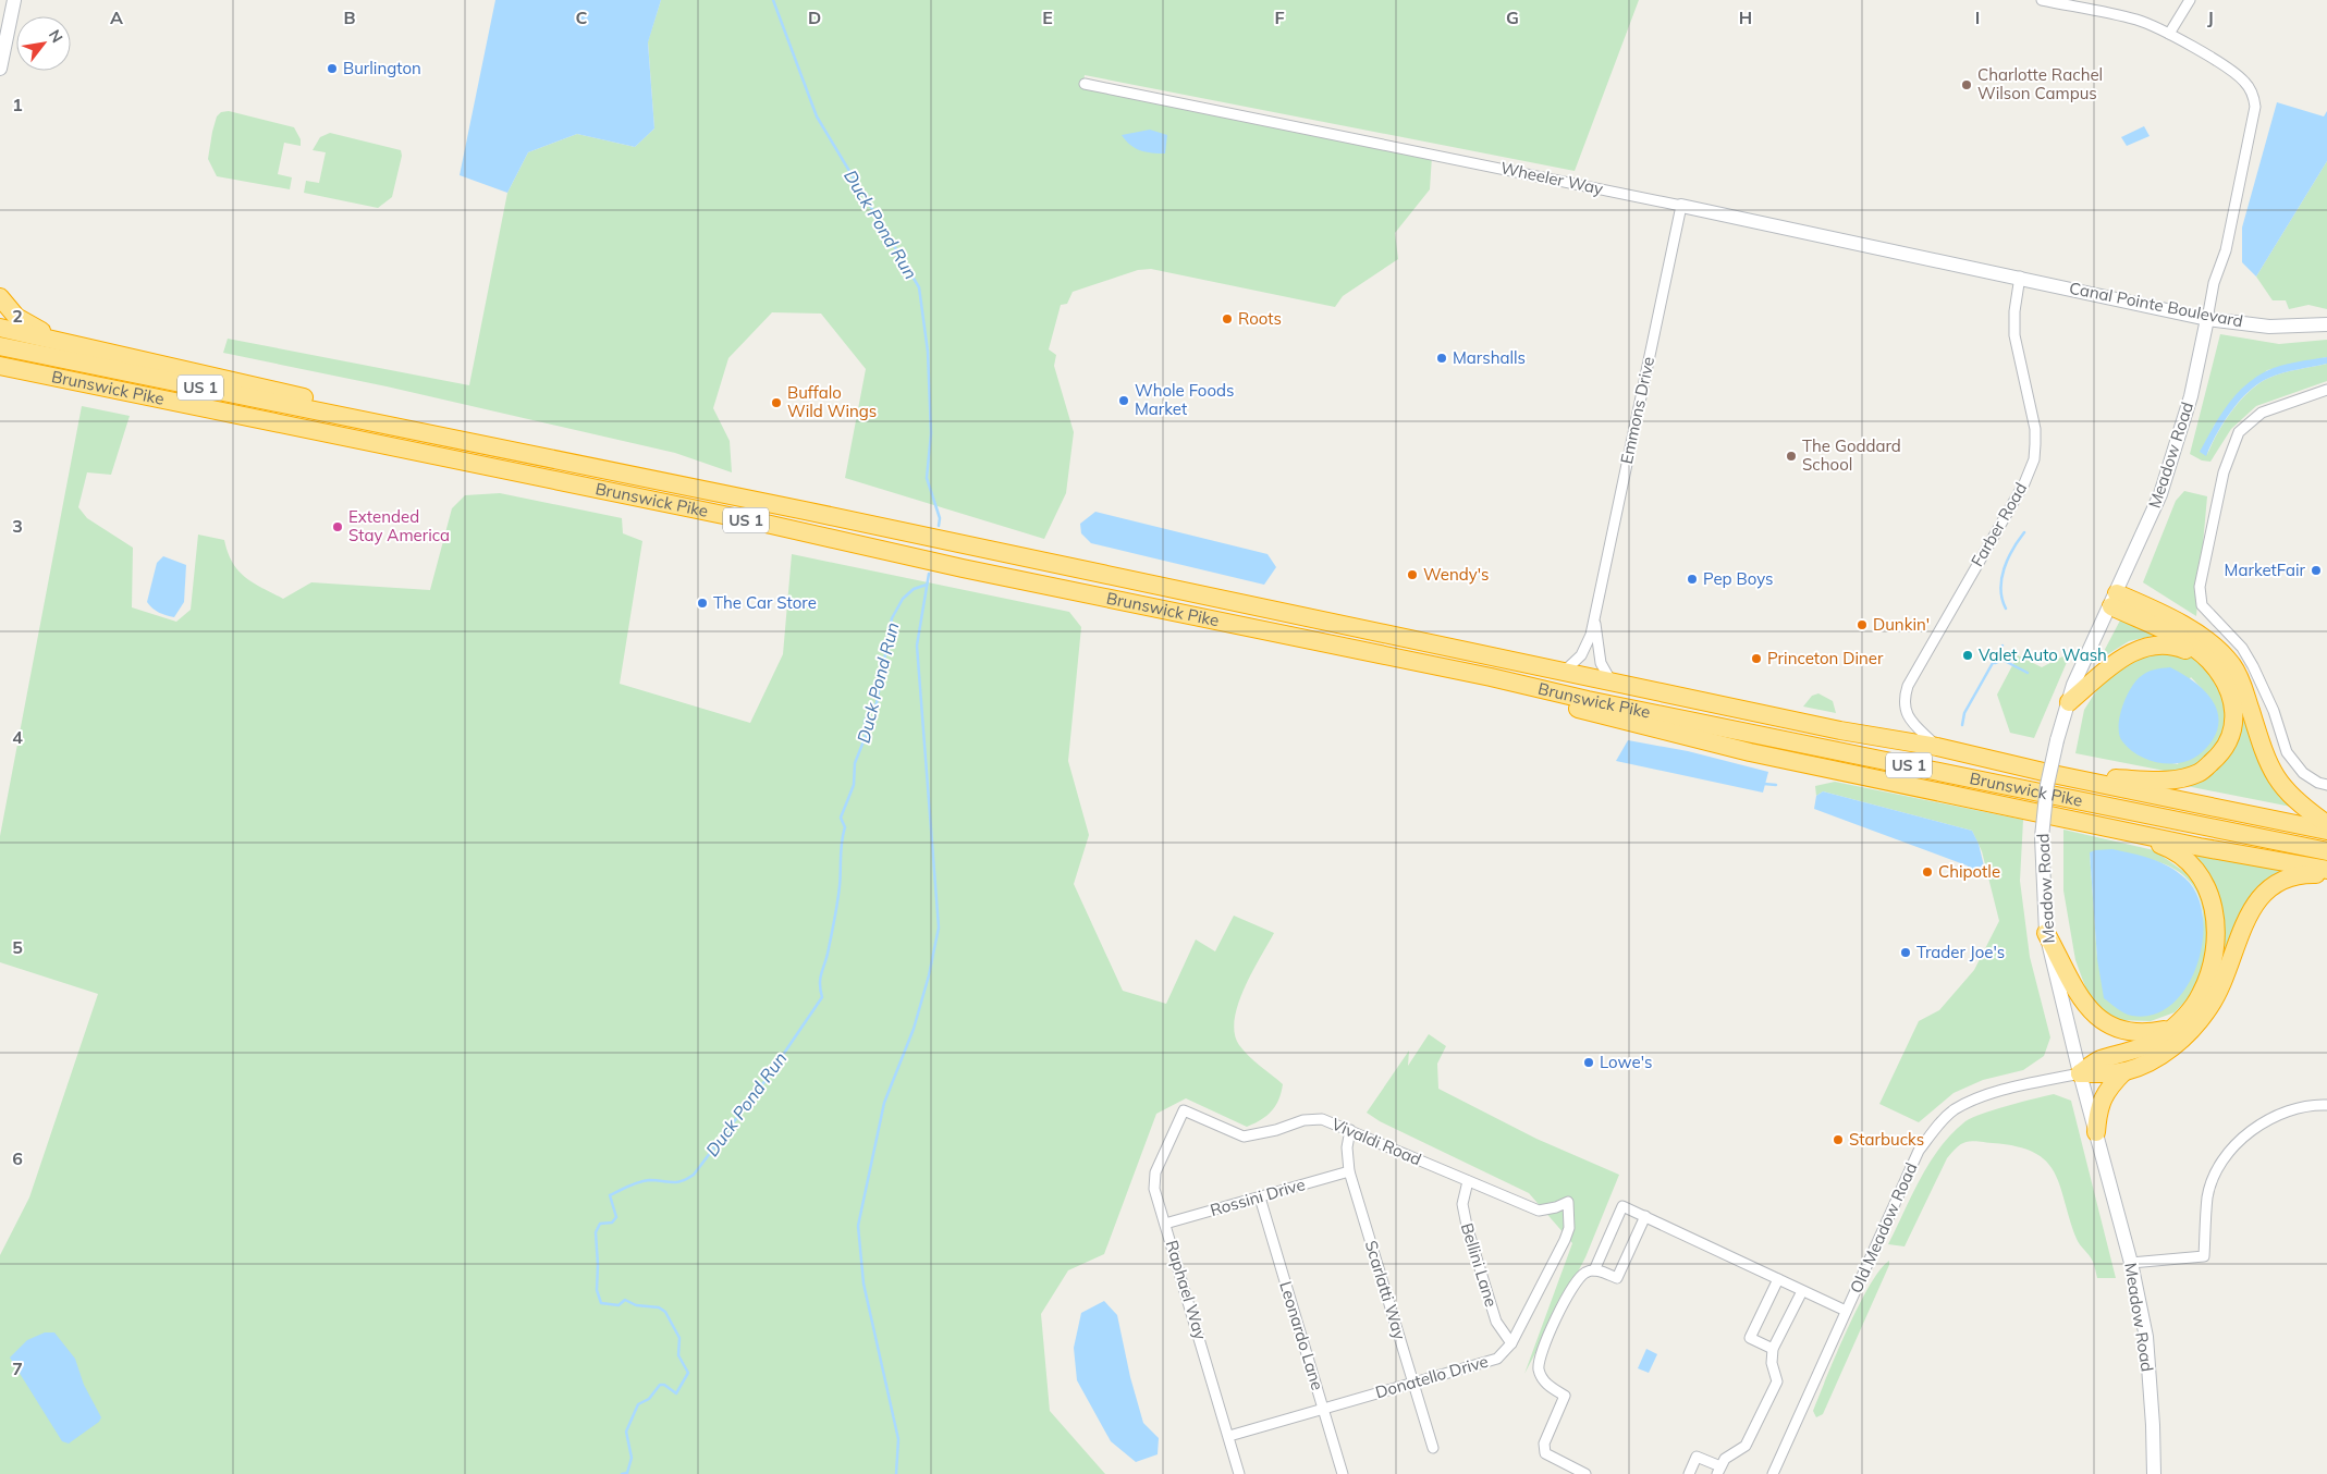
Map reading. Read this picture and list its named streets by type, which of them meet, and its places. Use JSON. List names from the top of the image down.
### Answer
{
  "streets": {
    "highway": ["US 1", "Brunswick Pike"],
    "street": [
      "Wheeler Way",
      "Canal Pointe Boulevard",
      "Emmons Drive",
      "Meadow Road",
      "Farber Road",
      "Vivaldi Road",
      "Rossini Drive",
      "Old Meadow Road",
      "Bellini Lane",
      "Raphael Way",
      "Scarlatti Way",
      "Leonardo Lane",
      "Donatello Drive"
    ]
  },
  "crossings": [
    ["Wheeler Way", "Canal Pointe Boulevard"],
    ["Wheeler Way", "Emmons Drive"],
    ["Wheeler Way", "Farber Road"],
    ["Canal Pointe Boulevard", "Meadow Road"],
    ["Canal Pointe Boulevard", "Farber Road"],
    ["Brunswick Pike", "Emmons Drive"],
    ["Brunswick Pike", "Farber Road"],
    ["Meadow Road", "Old Meadow Road"],
    ["Vivaldi Road", "Bellini Lane"],
    ["Vivaldi Road", "Raphael Way"],
    ["Vivaldi Road", "Scarlatti Way"],
    ["Vivaldi Road", "Donatello Drive"],
    ["Rossini Drive", "Raphael Way"],
    ["Rossini Drive", "Scarlatti Way"],
    ["Rossini Drive", "Leonardo Lane"],
    ["Bellini Lane", "Donatello Drive"],
    ["Raphael Way", "Donatello Drive"],
    ["Scarlatti Way", "Donatello Drive"],
    ["Leonardo Lane", "Donatello Drive"]
  ],
  "water": ["Duck Pond Run"],
  "places": [
    "Burlington",
    "Charlotte Rachel Wilson Campus",
    "Roots",
    "Marshalls",
    "Whole Foods Market",
    "Buffalo Wild Wings",
    "The Goddard School",
    "Extended Stay America",
    "MarketFair",
    "Wendy's",
    "Pep Boys",
    "The Car Store",
    "Dunkin'",
    "Valet Auto Wash",
    "Princeton Diner",
    "Chipotle",
    "Trader Joe's",
    "Lowe's",
    "Starbucks"
  ],
  "north": "top right",
  "grid": {
    "columns": [
      "A",
      "B",
      "C",
      "D",
      "E",
      "F",
      "G",
      "H",
      "I",
      "J"
    ],
    "rows": [
      "1",
      "2",
      "3",
      "4",
      "5",
      "6",
      "7"
    ]
  }
}
